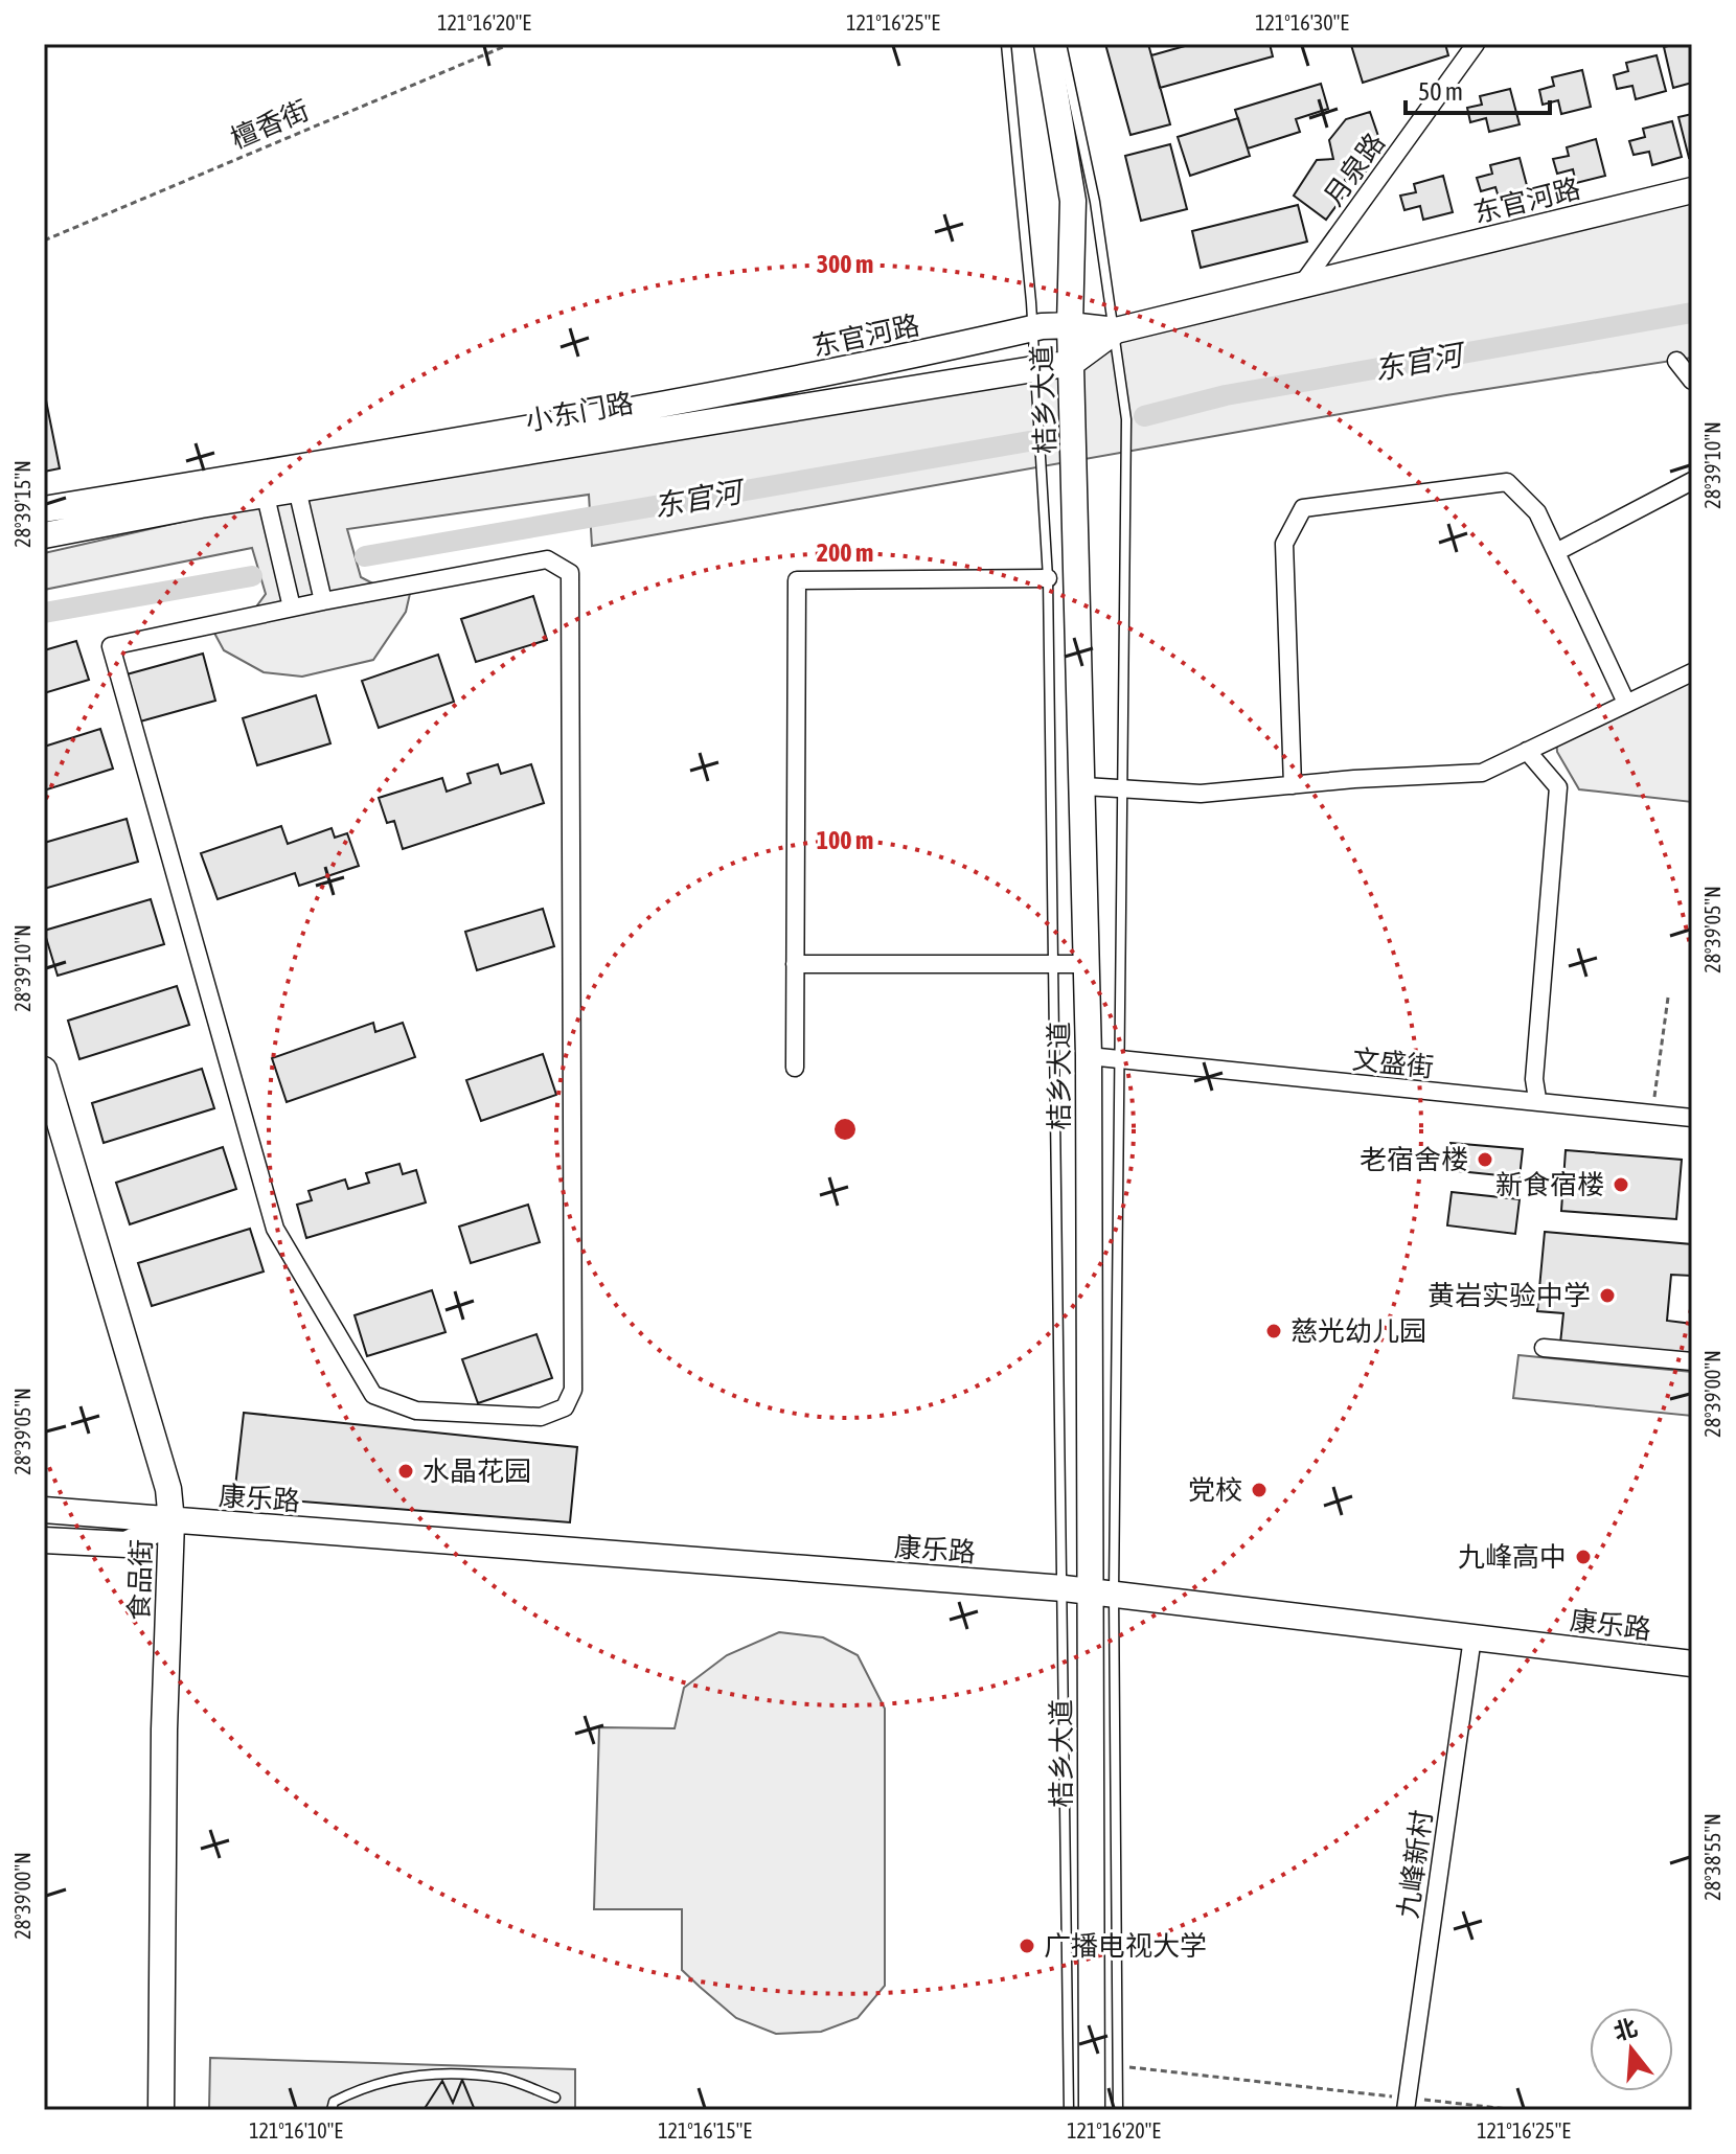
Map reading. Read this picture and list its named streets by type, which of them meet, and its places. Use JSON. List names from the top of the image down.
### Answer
{
  "streets": {
    "street": [
      "月泉路",
      "东官河路",
      "桔乡大道",
      "小东门路",
      "文盛街",
      "康乐路",
      "食品街",
      "九峰新村"
    ],
    "path": ["檀香街"]
  },
  "crossings": [
    ["月泉路", "东官河路"],
    ["东官河路", "桔乡大道"],
    ["东官河路", "小东门路"],
    ["桔乡大道", "小东门路"],
    ["桔乡大道", "文盛街"],
    ["桔乡大道", "康乐路"],
    ["康乐路", "食品街"],
    ["康乐路", "九峰新村"]
  ],
  "water": ["东官河"],
  "places": [
    "老宿舍楼",
    "新食宿楼",
    "黄岩实验中学",
    "慈光幼儿园",
    "水晶花园",
    "党校",
    "九峰高中",
    "广播电视大学"
  ],
  "scale_bar": "50 m",
  "north": "top",
  "coordinates": [
    "121°16'20\"E",
    "121°16'25\"E",
    "121°16'30\"E",
    "28°39'10\"N",
    "28°39'15\"N",
    "28°39'05\"N",
    "28°39'00\"N",
    "28°38'55\"N",
    "121°16'10\"E",
    "121°16'15\"E"
  ],
  "rings": ["300 m", "200 m", "100 m"]
}
